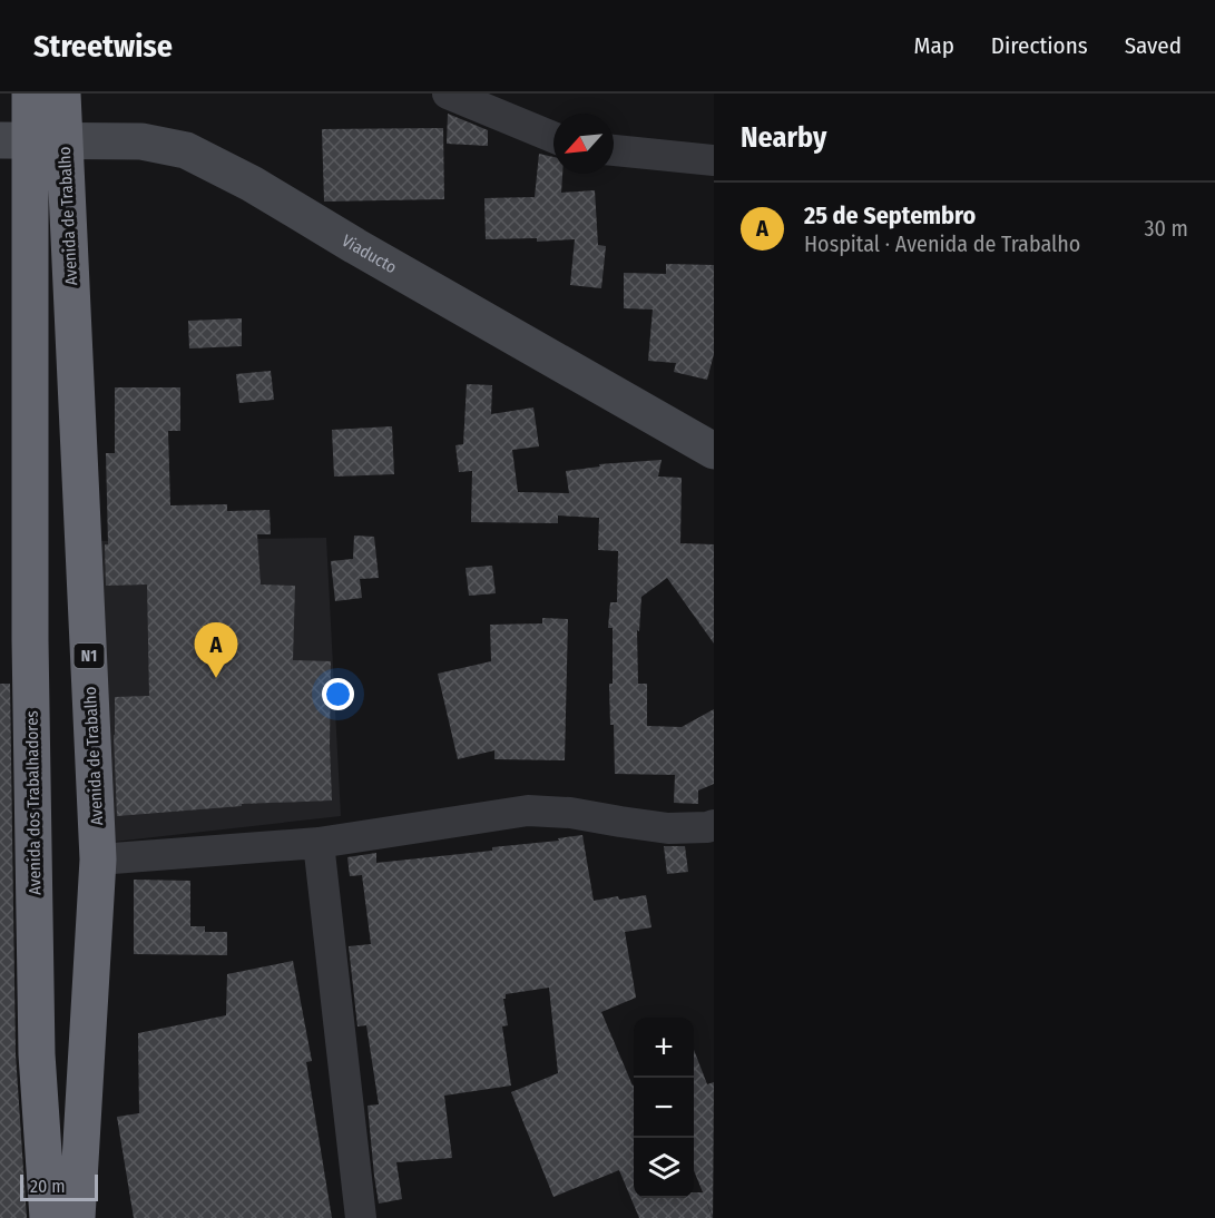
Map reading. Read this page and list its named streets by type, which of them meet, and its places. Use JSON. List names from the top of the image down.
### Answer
{
  "streets": {
    "highway": ["Avenida de Trabalho", "N1", "Avenida dos Trabalhadores"],
    "street": ["Viaducto"]
  },
  "crossings": [
    ["Avenida de Trabalho", "Avenida dos Trabalhadores"]
  ],
  "scale_bar": "20 m",
  "north": "bottom left",
  "page": {
    "header": "Streetwise",
    "nav": ["Map", "Directions", "Saved"],
    "heading": "Nearby",
    "list": [
      {
        "mark": "A",
        "name": "25 de Septembro",
        "note": "Hospital · Avenida de Trabalho",
        "value": "30 m"
      }
    ],
    "pins": "A",
    "map_buttons": ["+", "−"],
    "scale": "20 m"
  }
}
